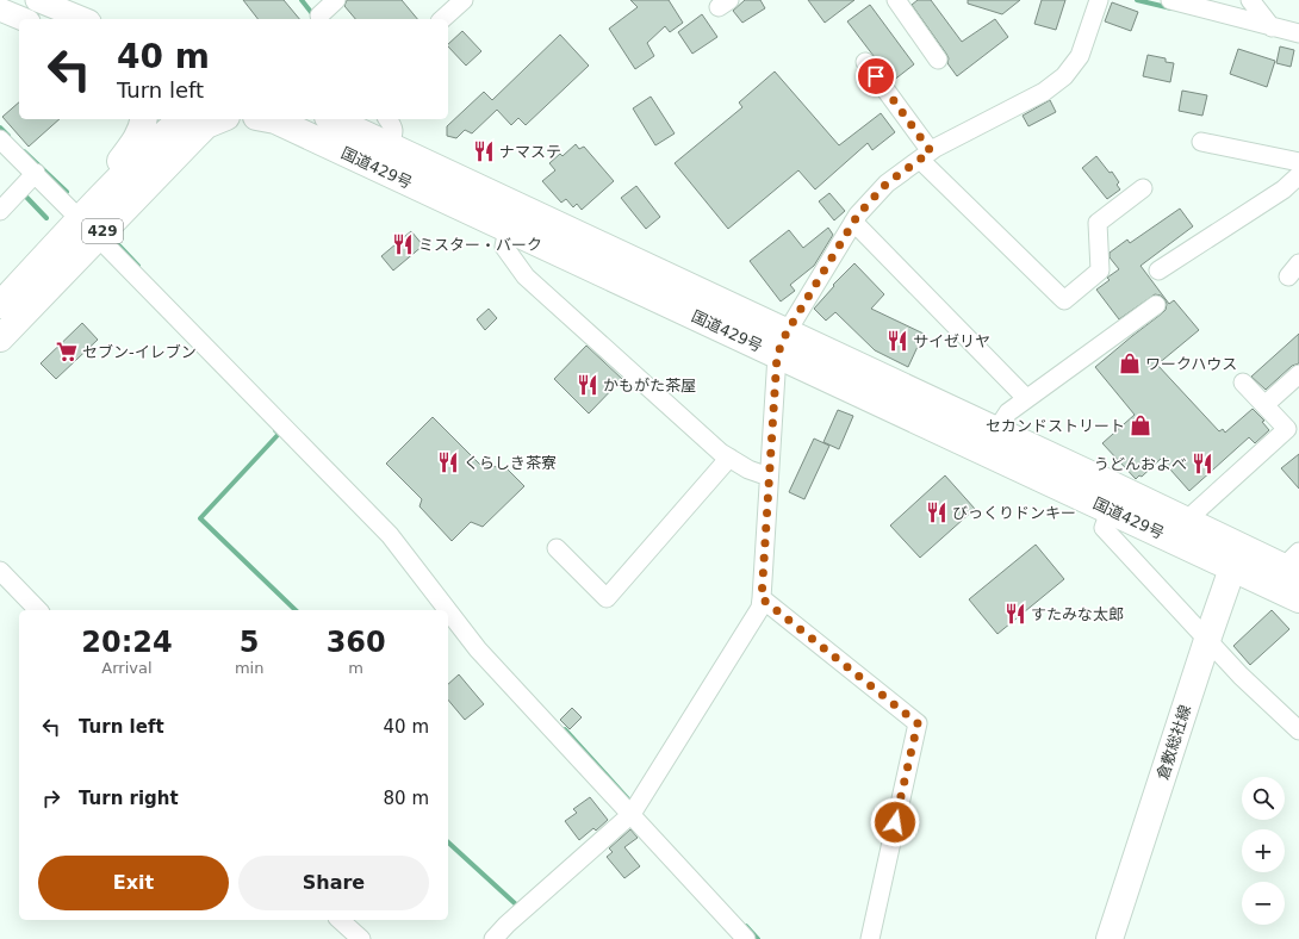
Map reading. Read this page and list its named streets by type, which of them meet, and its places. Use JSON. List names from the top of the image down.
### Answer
{
  "streets": {
    "main road": ["国道429号", "429", "倉敷総社線"]
  },
  "crossings": [
    ["国道429号", "倉敷総社線"]
  ],
  "places": {
    "restaurant": [
      "ナマステ",
      "ミスター・バーク",
      "サイゼリヤ",
      "かもがた茶屋",
      "くらしき茶寮",
      "うどんおよべ",
      "びっくりドンキー",
      "すたみな太郎"
    ],
    "supermarket": ["セブン-イレブン"],
    "shop": ["ワークハウス", "セカンドストリート"]
  },
  "page": {
    "turn": ["40 m", "Turn left"],
    "eta": [
      "20:24",
      "Arrival",
      "5",
      "min",
      "360",
      "m"
    ],
    "list": [
      {
        "name": "Turn left",
        "value": "40 m"
      },
      {
        "name": "Turn right",
        "value": "80 m"
      }
    ],
    "map_buttons": ["+", "−"],
    "buttons": ["Exit", "Share"]
  }
}
